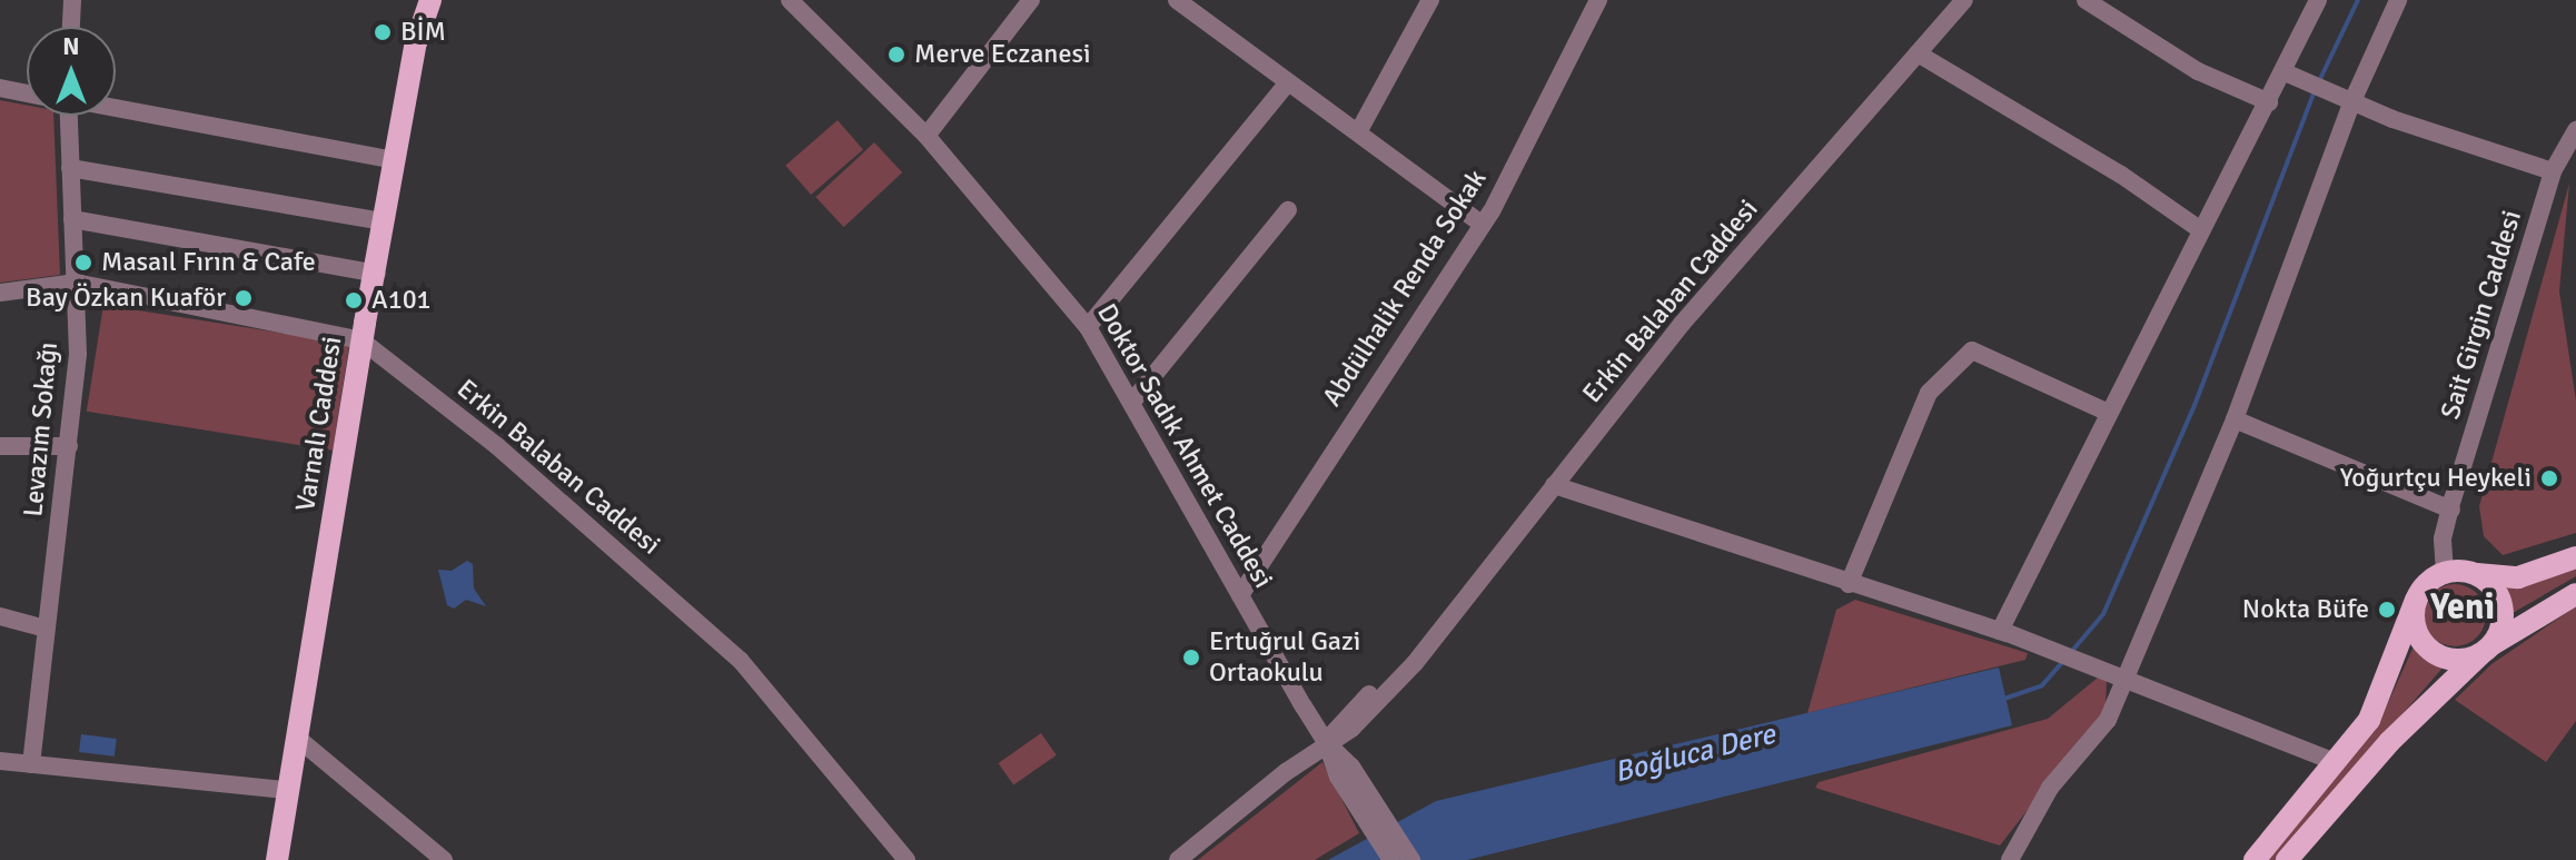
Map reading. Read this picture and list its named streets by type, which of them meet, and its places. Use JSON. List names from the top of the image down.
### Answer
{
  "streets": {
    "main road": ["Varnalı Caddesi"],
    "street": [
      "Abdülhalik Renda Sokak",
      "Erkin Balaban Caddesi",
      "Sait Girgin Caddesi",
      "Levazım Sokağı",
      "Doktor Sadık Ahmet Caddesi"
    ]
  },
  "crossings": [
    ["Abdülhalik Renda Sokak", "Doktor Sadık Ahmet Caddesi"],
    ["Erkin Balaban Caddesi", "Varnalı Caddesi"],
    ["Erkin Balaban Caddesi", "Levazım Sokağı"],
    ["Erkin Balaban Caddesi", "Doktor Sadık Ahmet Caddesi"]
  ],
  "districts": ["Yeni"],
  "water": ["Boğluca Dere"],
  "places": [
    "BİM",
    "Merve Eczanesi",
    "Masaıl Fırın & Cafe",
    "Bay Özkan Kuaför",
    "A101",
    "Yoğurtçu Heykeli",
    "Nokta Büfe",
    "Ertuğrul Gazi Ortaokulu"
  ],
  "north": "top"
}
